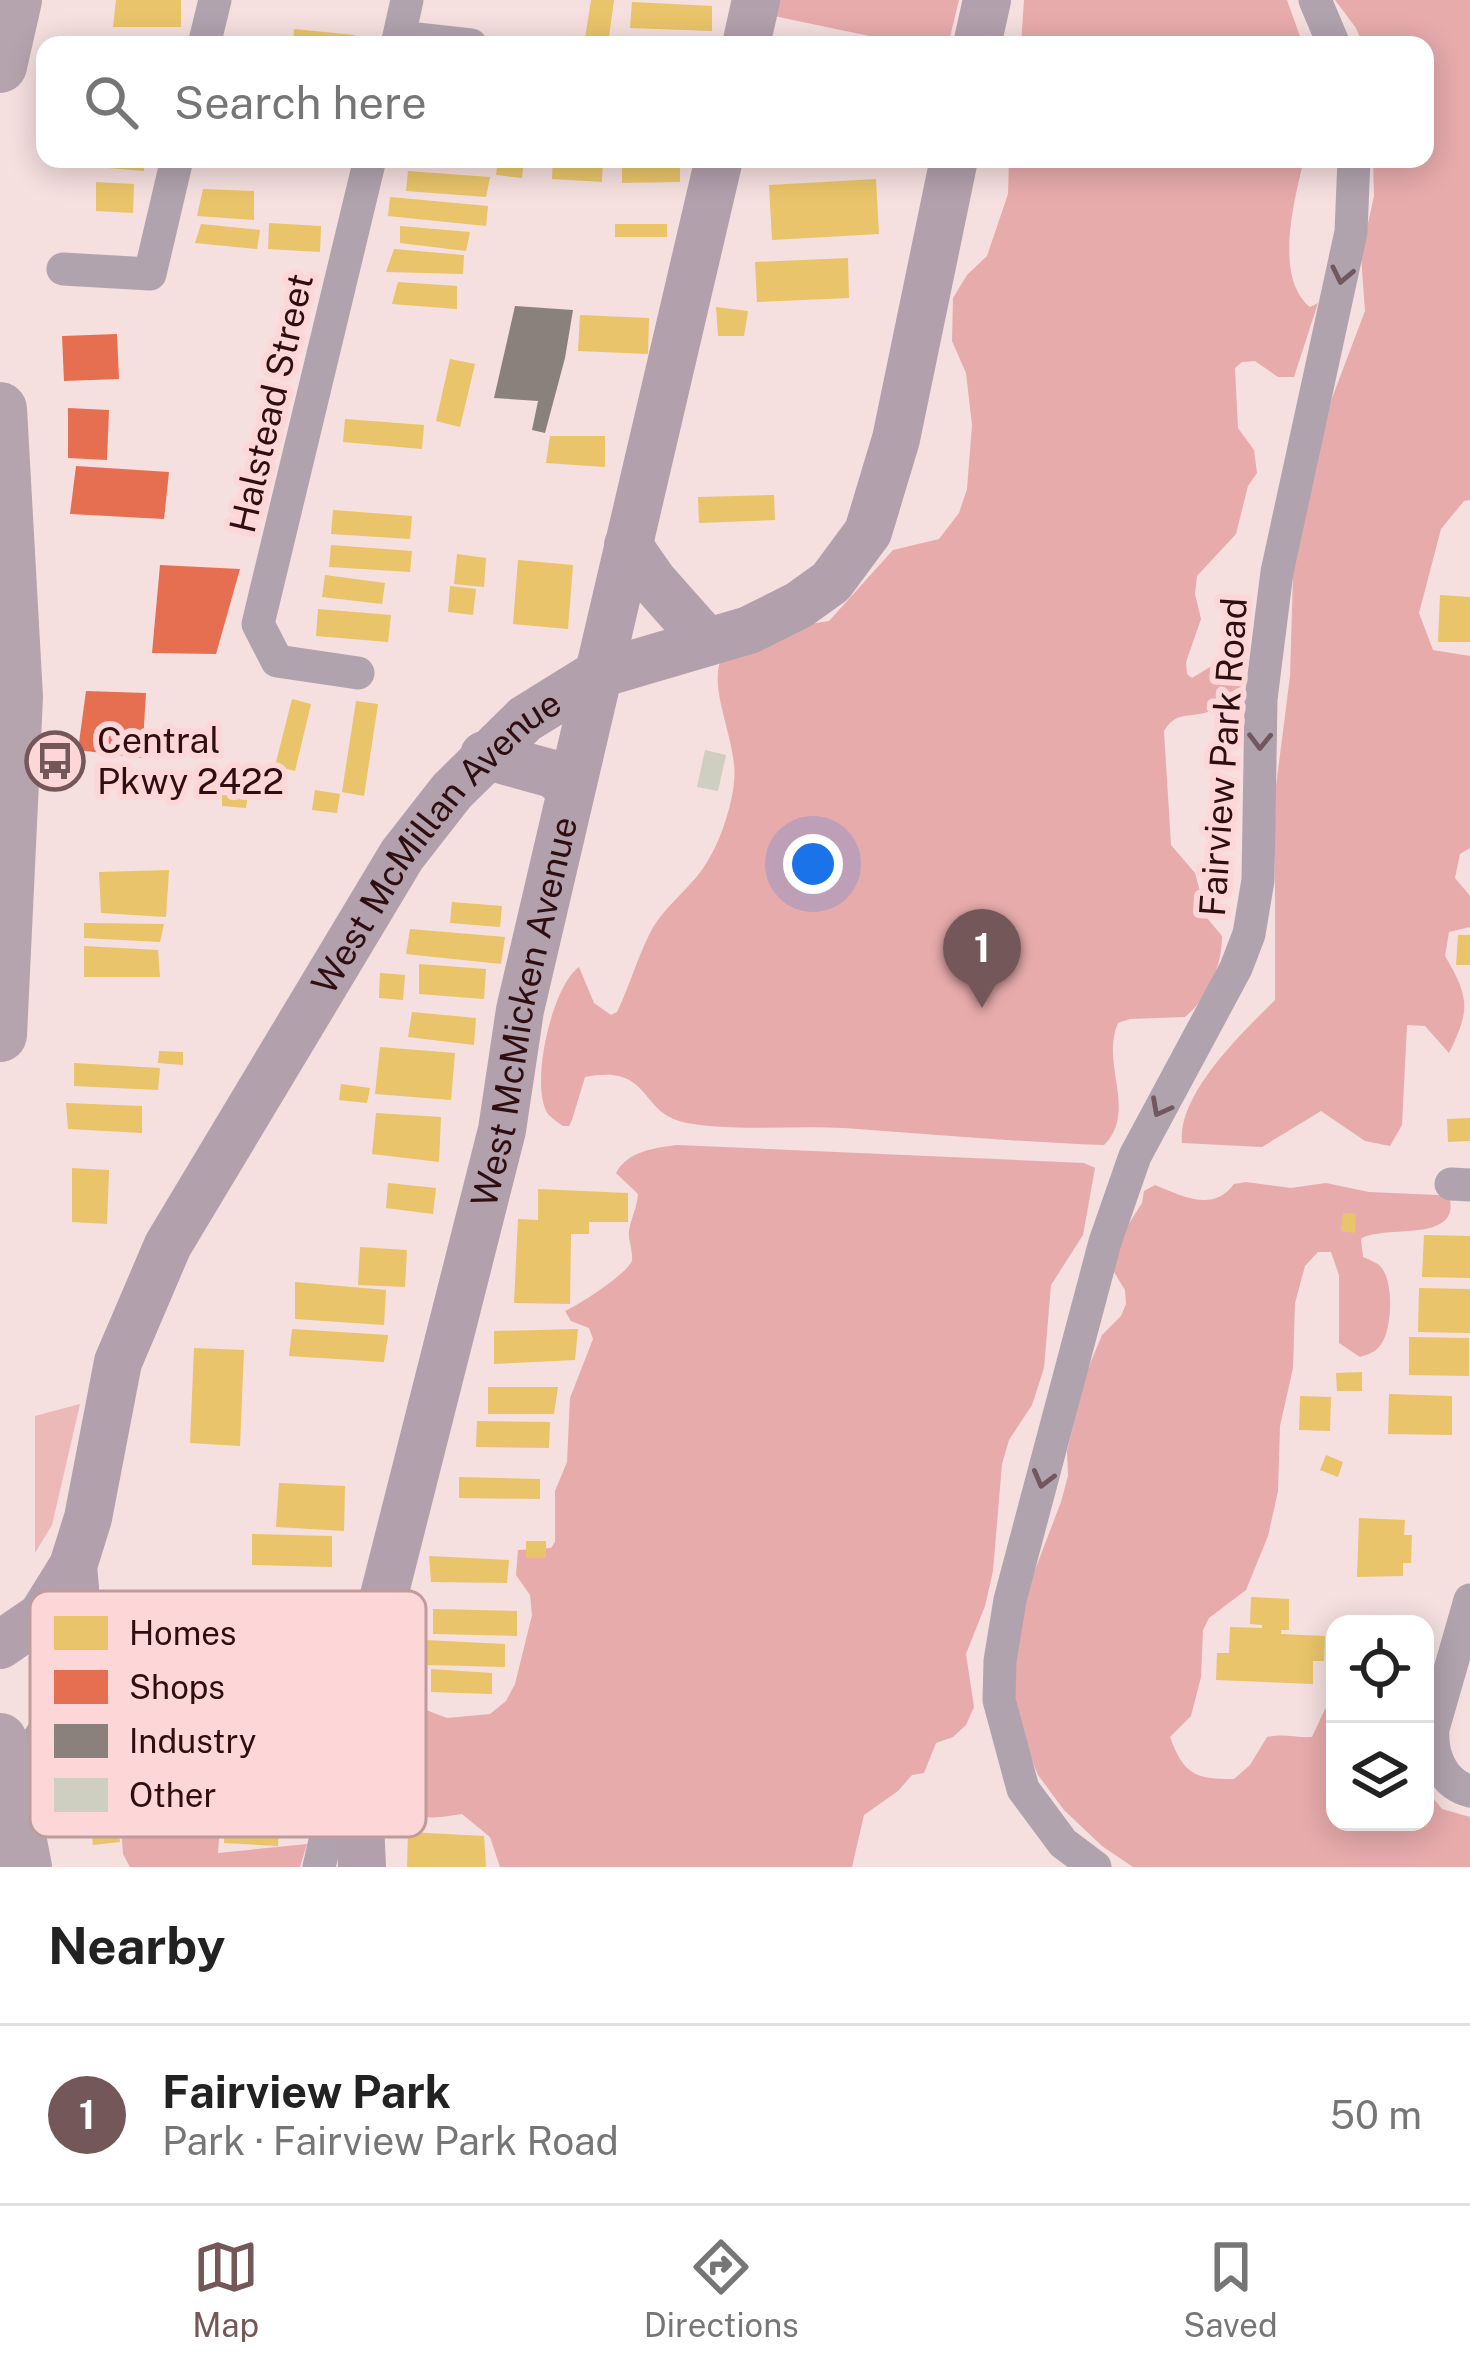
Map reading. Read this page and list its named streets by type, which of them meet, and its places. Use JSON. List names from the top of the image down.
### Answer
{
  "streets": {
    "main road": ["West McMillan Avenue", "West McMicken Avenue"],
    "street": ["Halstead Street", "Fairview Park Road"]
  },
  "crossings": [
    ["West McMillan Avenue", "West McMicken Avenue"]
  ],
  "one_way": ["Fairview Park Road"],
  "places": {
    "bus stop": ["Central Pkwy 2422"]
  },
  "legend": [
    "Homes",
    "Shops",
    "Industry",
    "Other"
  ],
  "page": {
    "search": "Search here",
    "pins": "1",
    "heading": "Nearby",
    "list": [
      {
        "mark": "1",
        "name": "Fairview Park",
        "note": "Park · Fairview Park Road",
        "value": "50 m"
      }
    ],
    "nav": ["Map", "Directions", "Saved"]
  }
}
